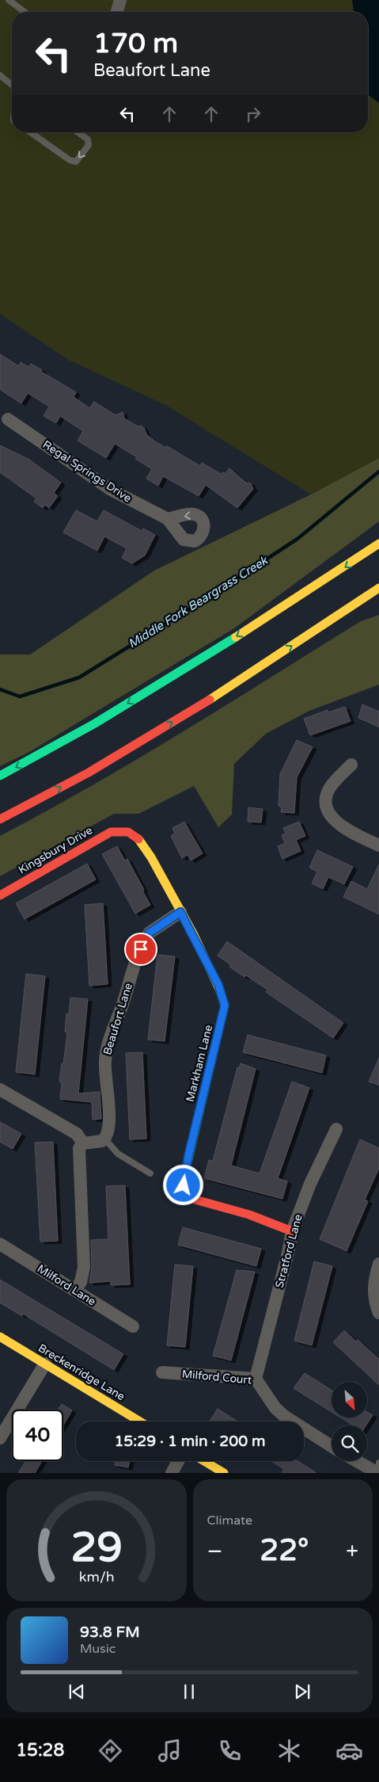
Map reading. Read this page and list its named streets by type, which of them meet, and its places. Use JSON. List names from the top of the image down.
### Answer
{
  "streets": {
    "main road": ["Kingsbury Drive", "Markham Lane", "Breckenridge Lane"],
    "street": [
      "Regal Springs Drive",
      "Beaufort Lane",
      "Stratford Lane",
      "Milford Lane",
      "Milford Court"
    ]
  },
  "crossings": [
    ["Kingsbury Drive", "Markham Lane"],
    ["Beaufort Lane", "Markham Lane"],
    ["Markham Lane", "Stratford Lane"],
    ["Stratford Lane", "Milford Court"]
  ],
  "water": ["Middle Fork Beargrass Creek"],
  "north": "bottom right",
  "page": {
    "turn": ["170 m", "Beaufort Lane"],
    "limit": "40",
    "trip": "15:29 · 1 min · 200 m",
    "tile": "Climate",
    "heat": ["−", "22°", "+"],
    "song": ["93.8 FM", "Music"],
    "tabs": "15:28",
    "gauge": ["29", "km/h"]
  }
}
